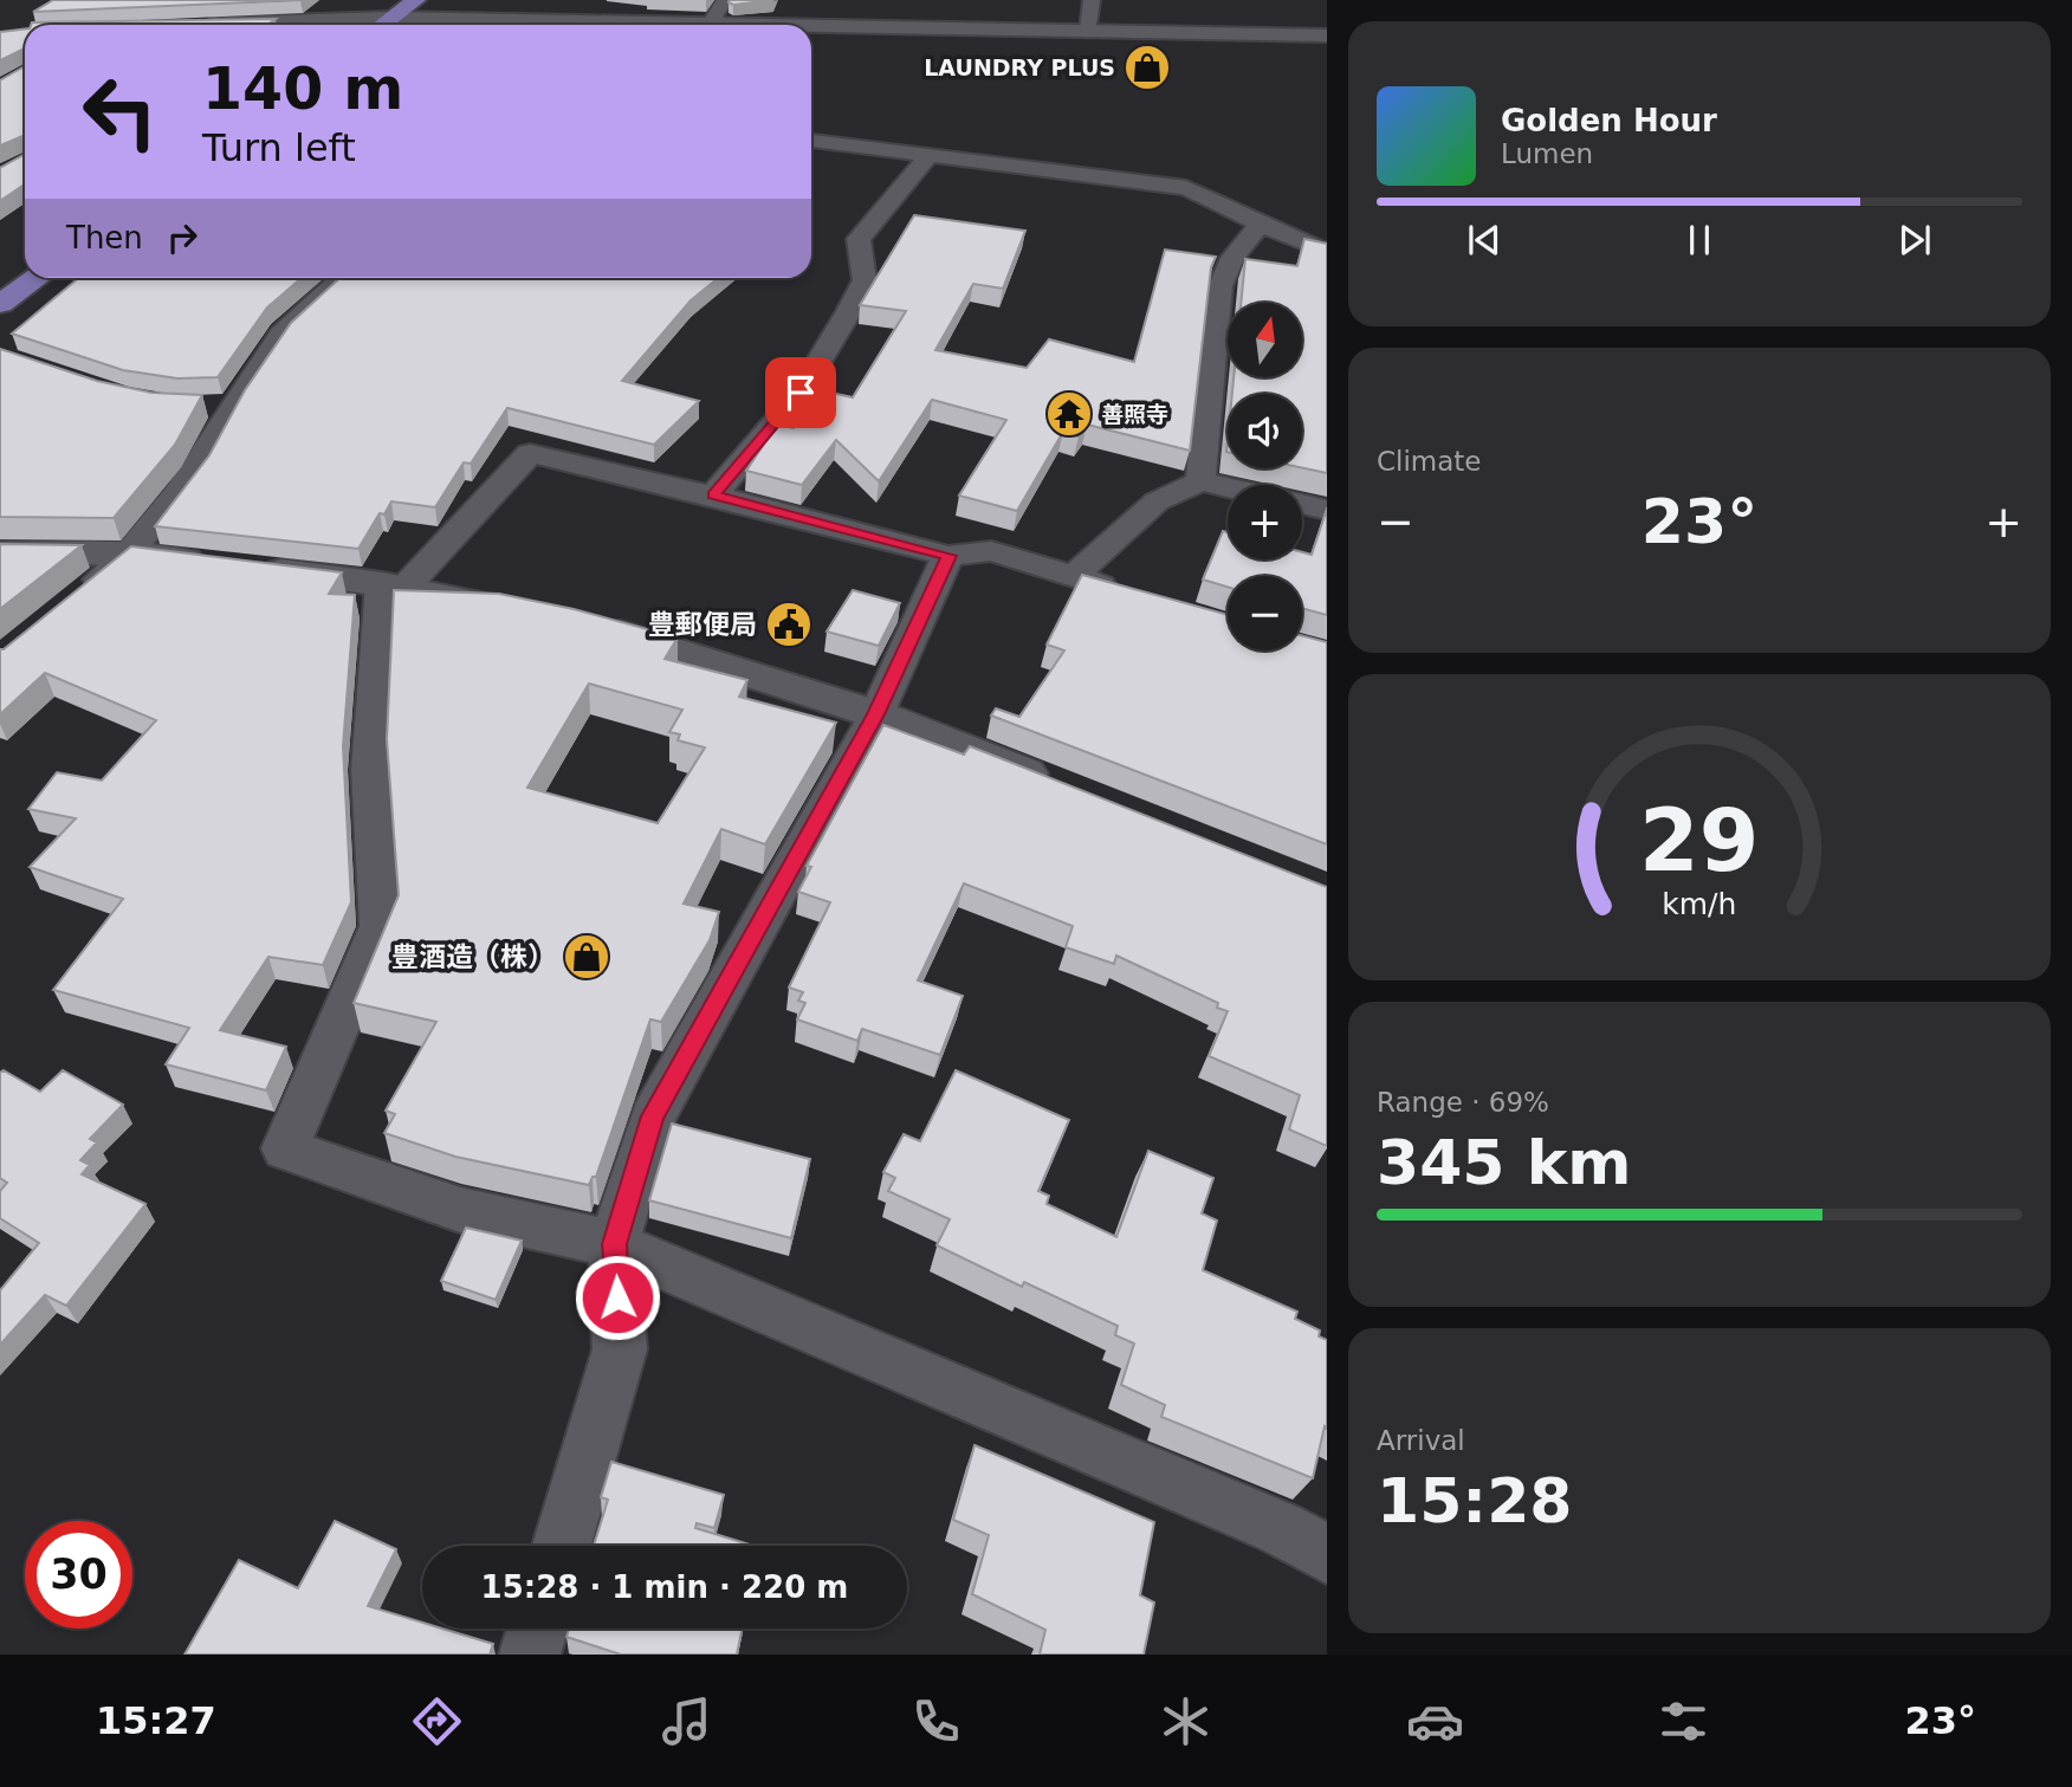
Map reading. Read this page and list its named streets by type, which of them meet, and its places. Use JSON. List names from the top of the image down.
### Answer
{
  "places": {
    "shop": ["LAUNDRY PLUS", "豊酒造（株）"],
    "temple": ["善照寺"],
    "public building": ["豊郵便局"]
  },
  "north": "top",
  "page": {
    "turn": ["140 m", "Turn left"],
    "song": ["Golden Hour", "Lumen"],
    "then": "Then",
    "map_buttons": ["+", "−"],
    "tile": [
      "Climate",
      ["Range · 69%", "345 km"],
      ["Arrival", "15:28"]
    ],
    "heat": ["−", "23°", "+"],
    "limit": "30",
    "trip": "15:28 · 1 min · 220 m",
    "tabs": ["15:27", "23°"],
    "gauge": ["29", "km/h"]
  }
}
